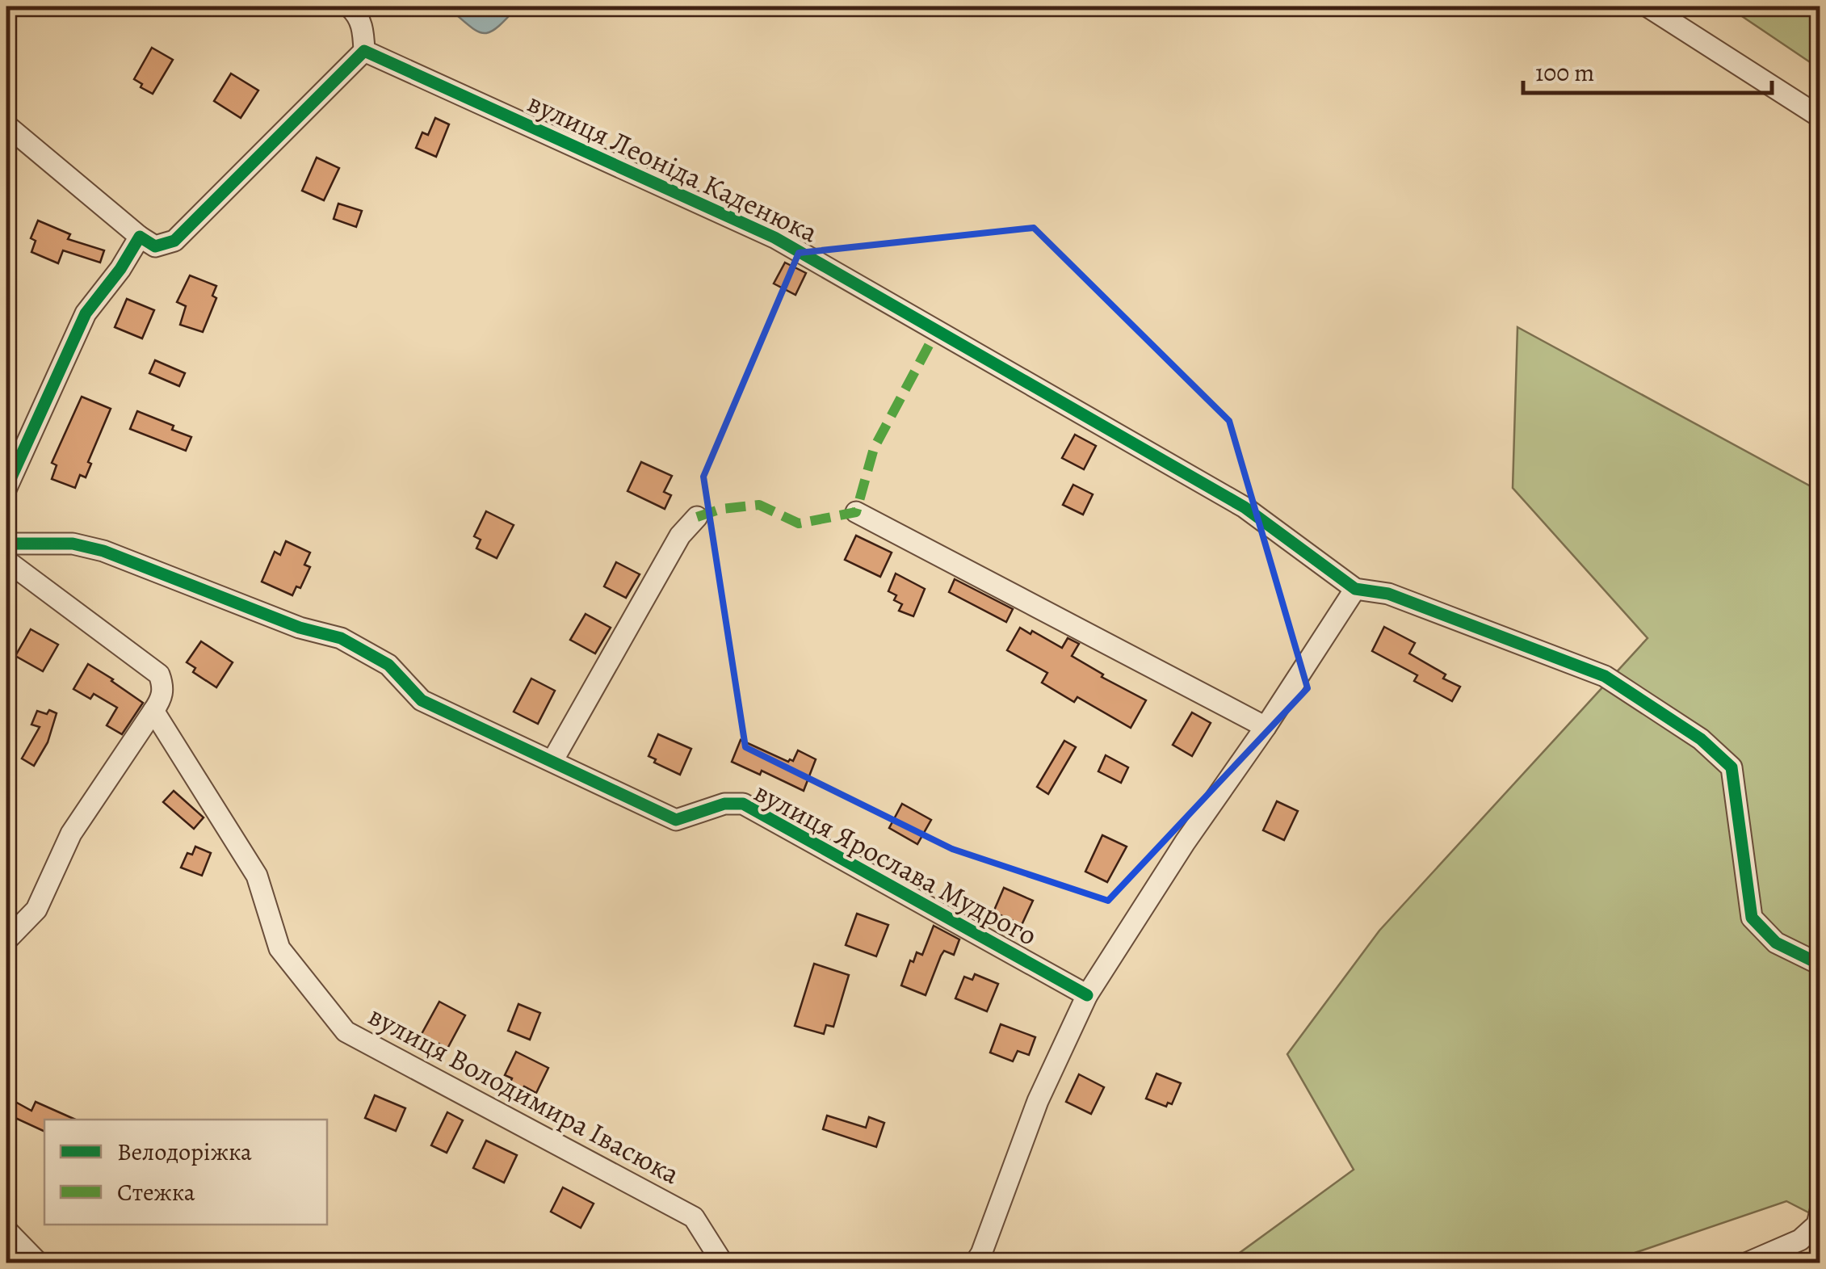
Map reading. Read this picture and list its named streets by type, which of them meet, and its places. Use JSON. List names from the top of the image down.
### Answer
{
  "streets": {
    "street": ["вулиця Леоніда Каденюка", "вулиця Ярослава Мудрого", "вулиця Володимира Івасюка"]
  },
  "legend": ["Велодоріжка", "Стежка"],
  "scale_bar": "100 m"
}
